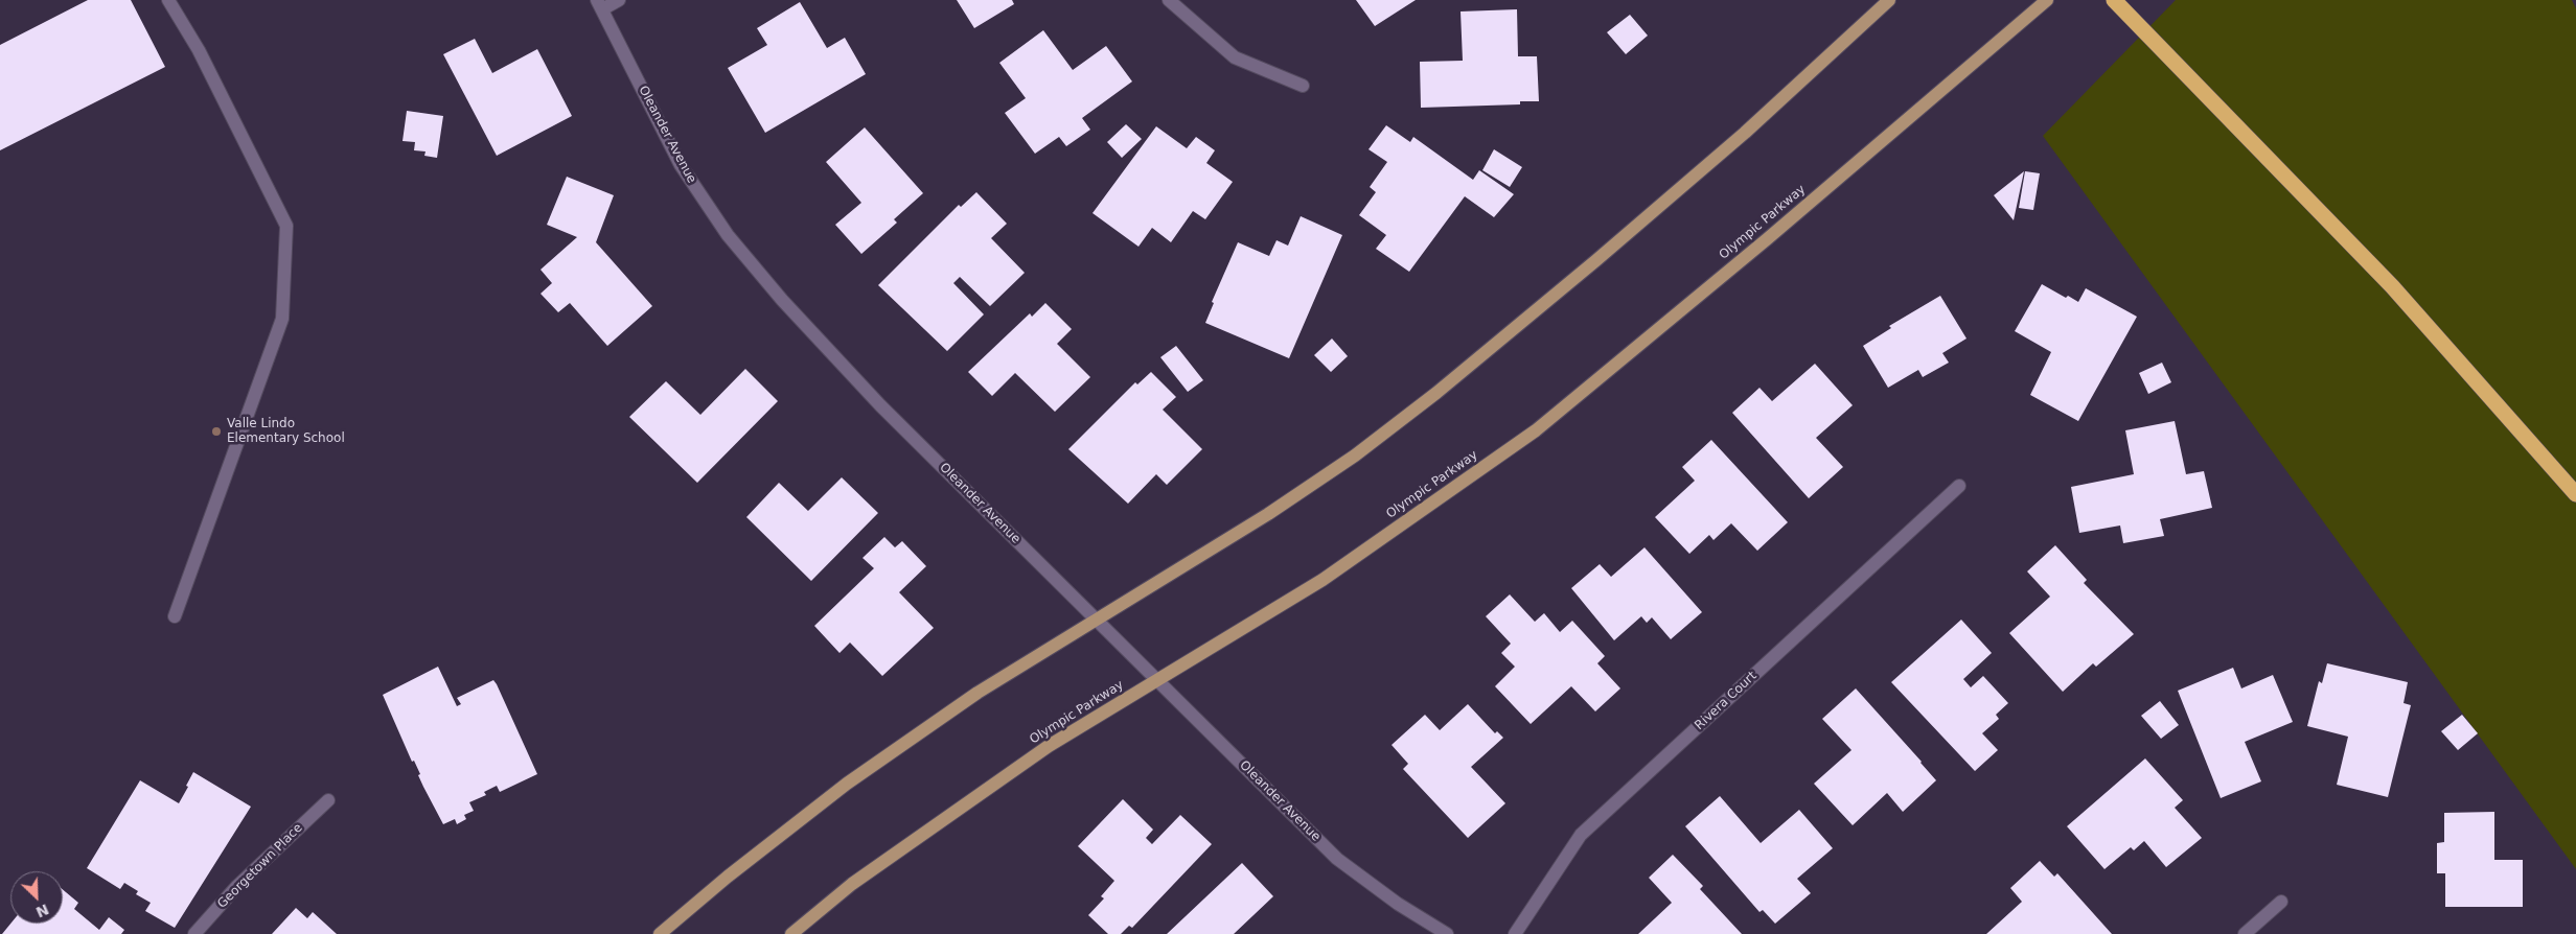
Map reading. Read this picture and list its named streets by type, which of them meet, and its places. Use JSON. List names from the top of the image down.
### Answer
{
  "streets": {
    "main road": ["Olympic Parkway"],
    "street": ["Oleander Avenue", "Rivera Court", "Georgetown Place"]
  },
  "crossings": [
    ["Oleander Avenue", "Olympic Parkway"]
  ],
  "places": ["Valle Lindo Elementary School"],
  "north": "bottom right"
}
